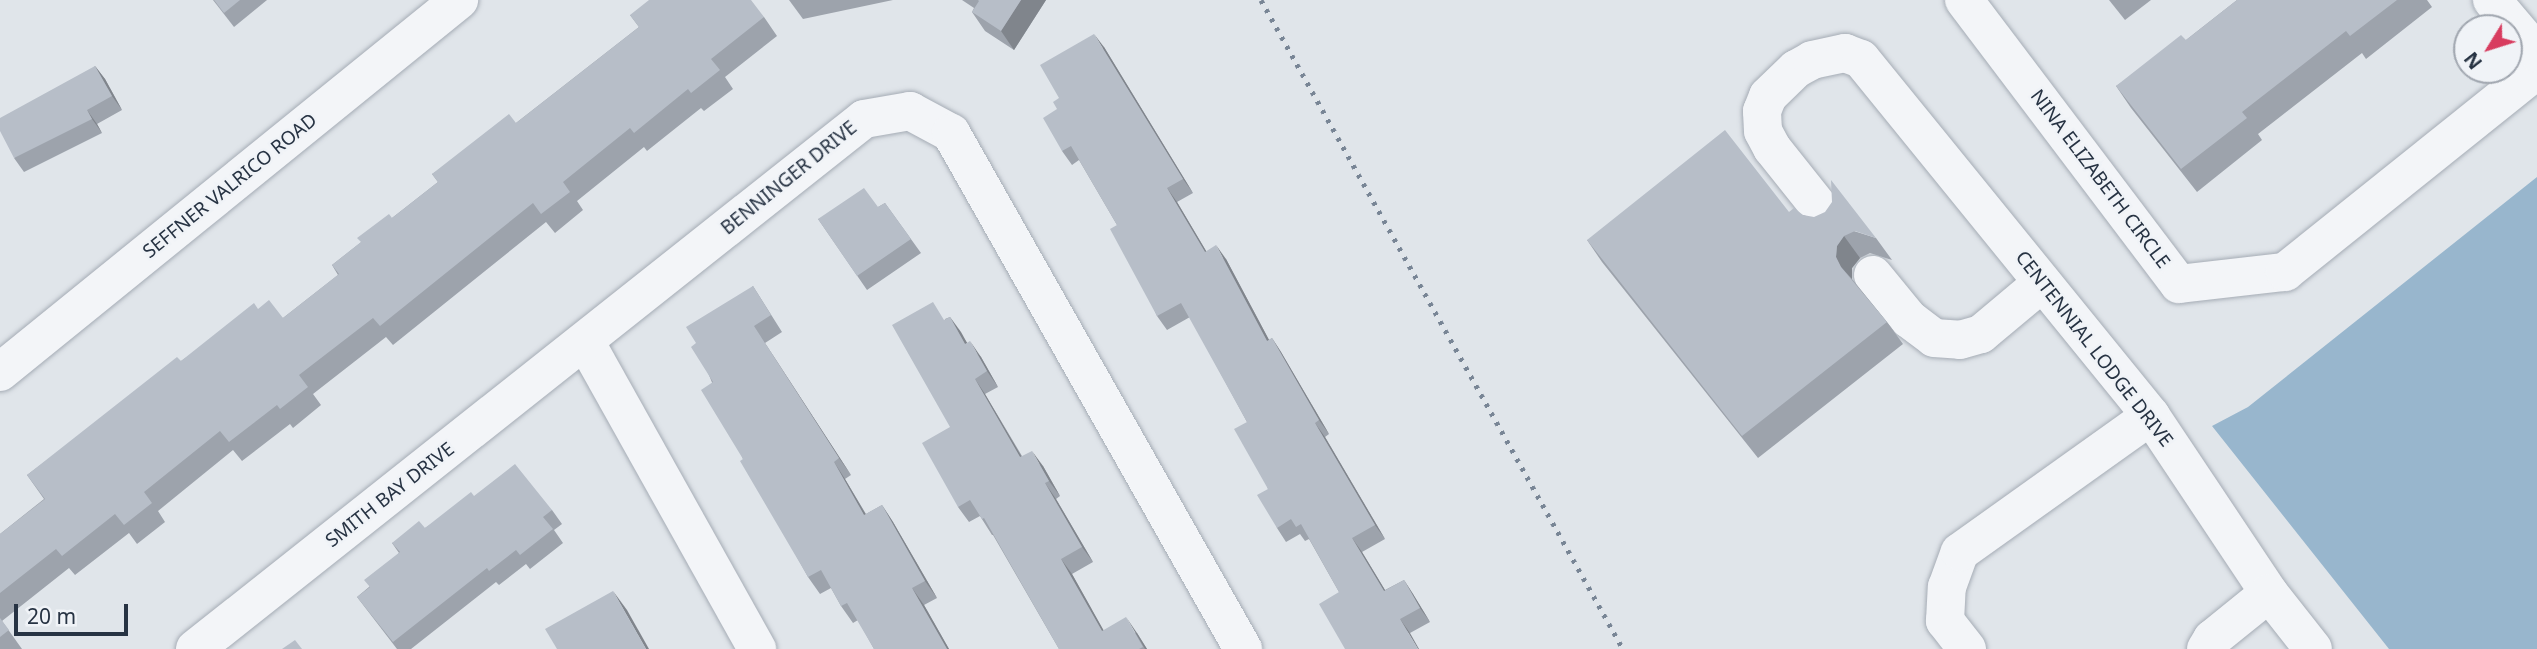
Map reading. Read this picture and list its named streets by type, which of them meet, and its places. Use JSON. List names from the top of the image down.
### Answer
{
  "streets": {
    "street": [
      "BENNINGER DRIVE",
      "NINA ELIZABETH CIRCLE",
      "SEFFNER VALRICO ROAD",
      "CENTENNIAL LODGE DRIVE",
      "SMITH BAY DRIVE"
    ]
  },
  "crossings": [
    ["BENNINGER DRIVE", "SMITH BAY DRIVE"]
  ],
  "scale_bar": "20 m",
  "north": "bottom left"
}
